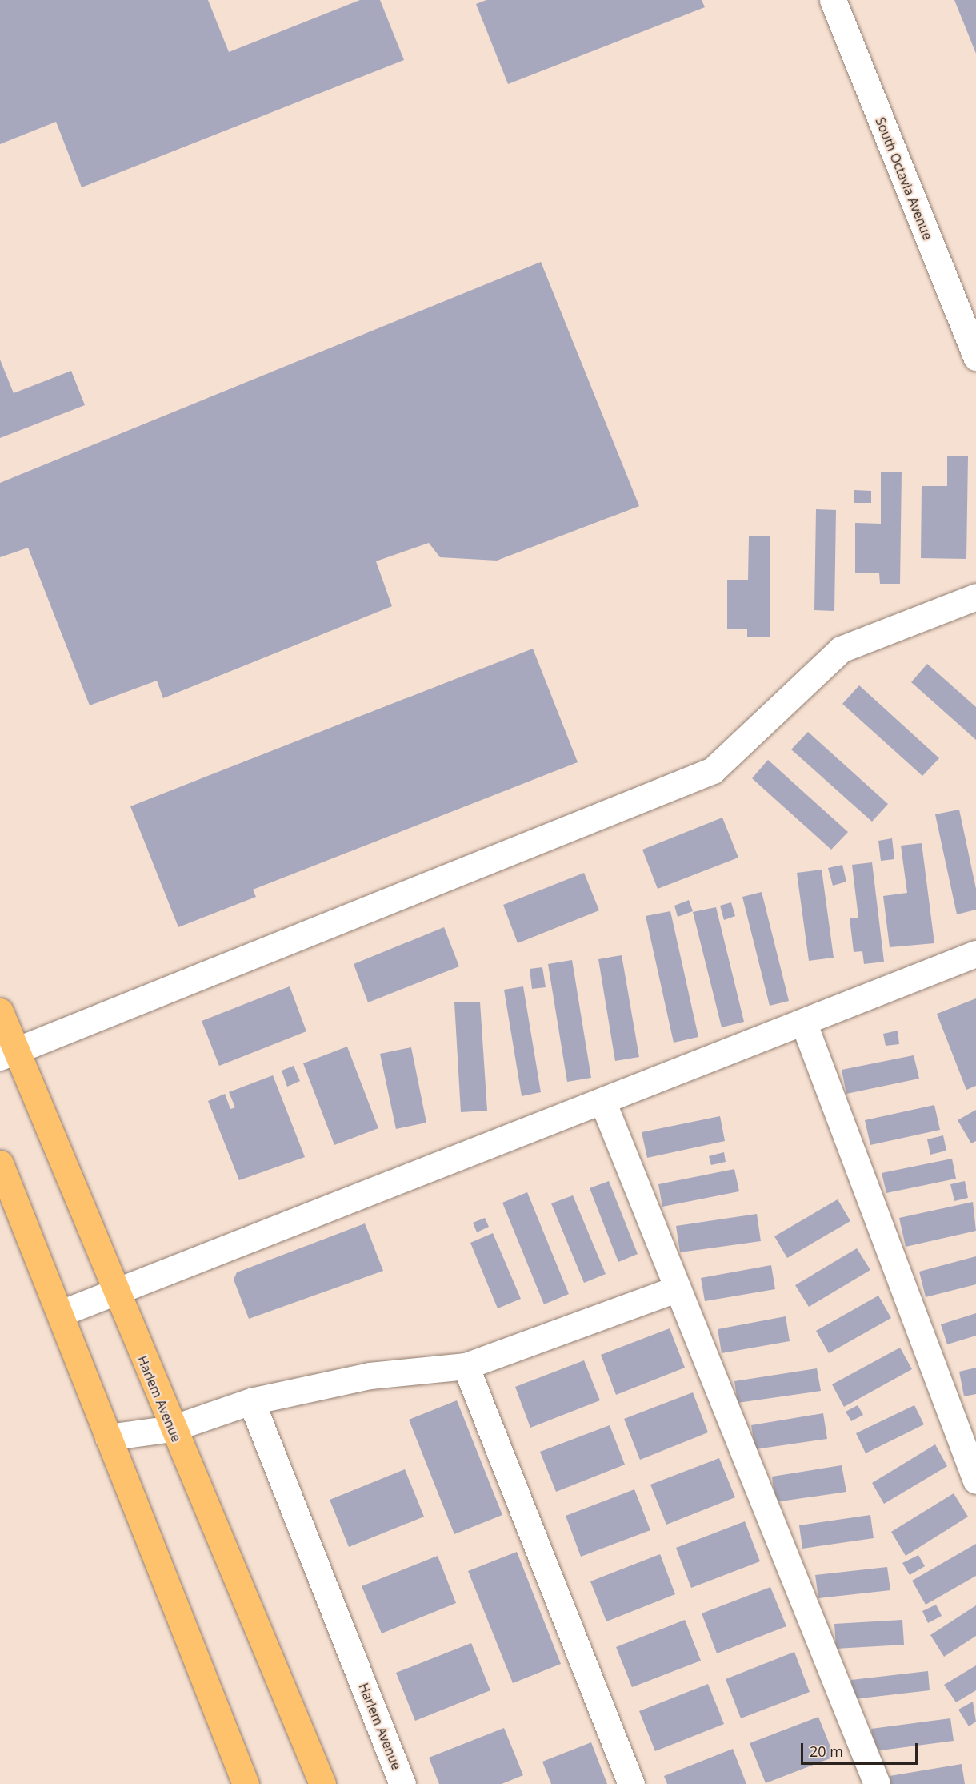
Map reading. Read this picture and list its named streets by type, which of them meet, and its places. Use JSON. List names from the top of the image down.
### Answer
{
  "streets": {
    "main road": ["Harlem Avenue"],
    "street": ["South Octavia Avenue"]
  },
  "scale_bar": "20 m"
}
